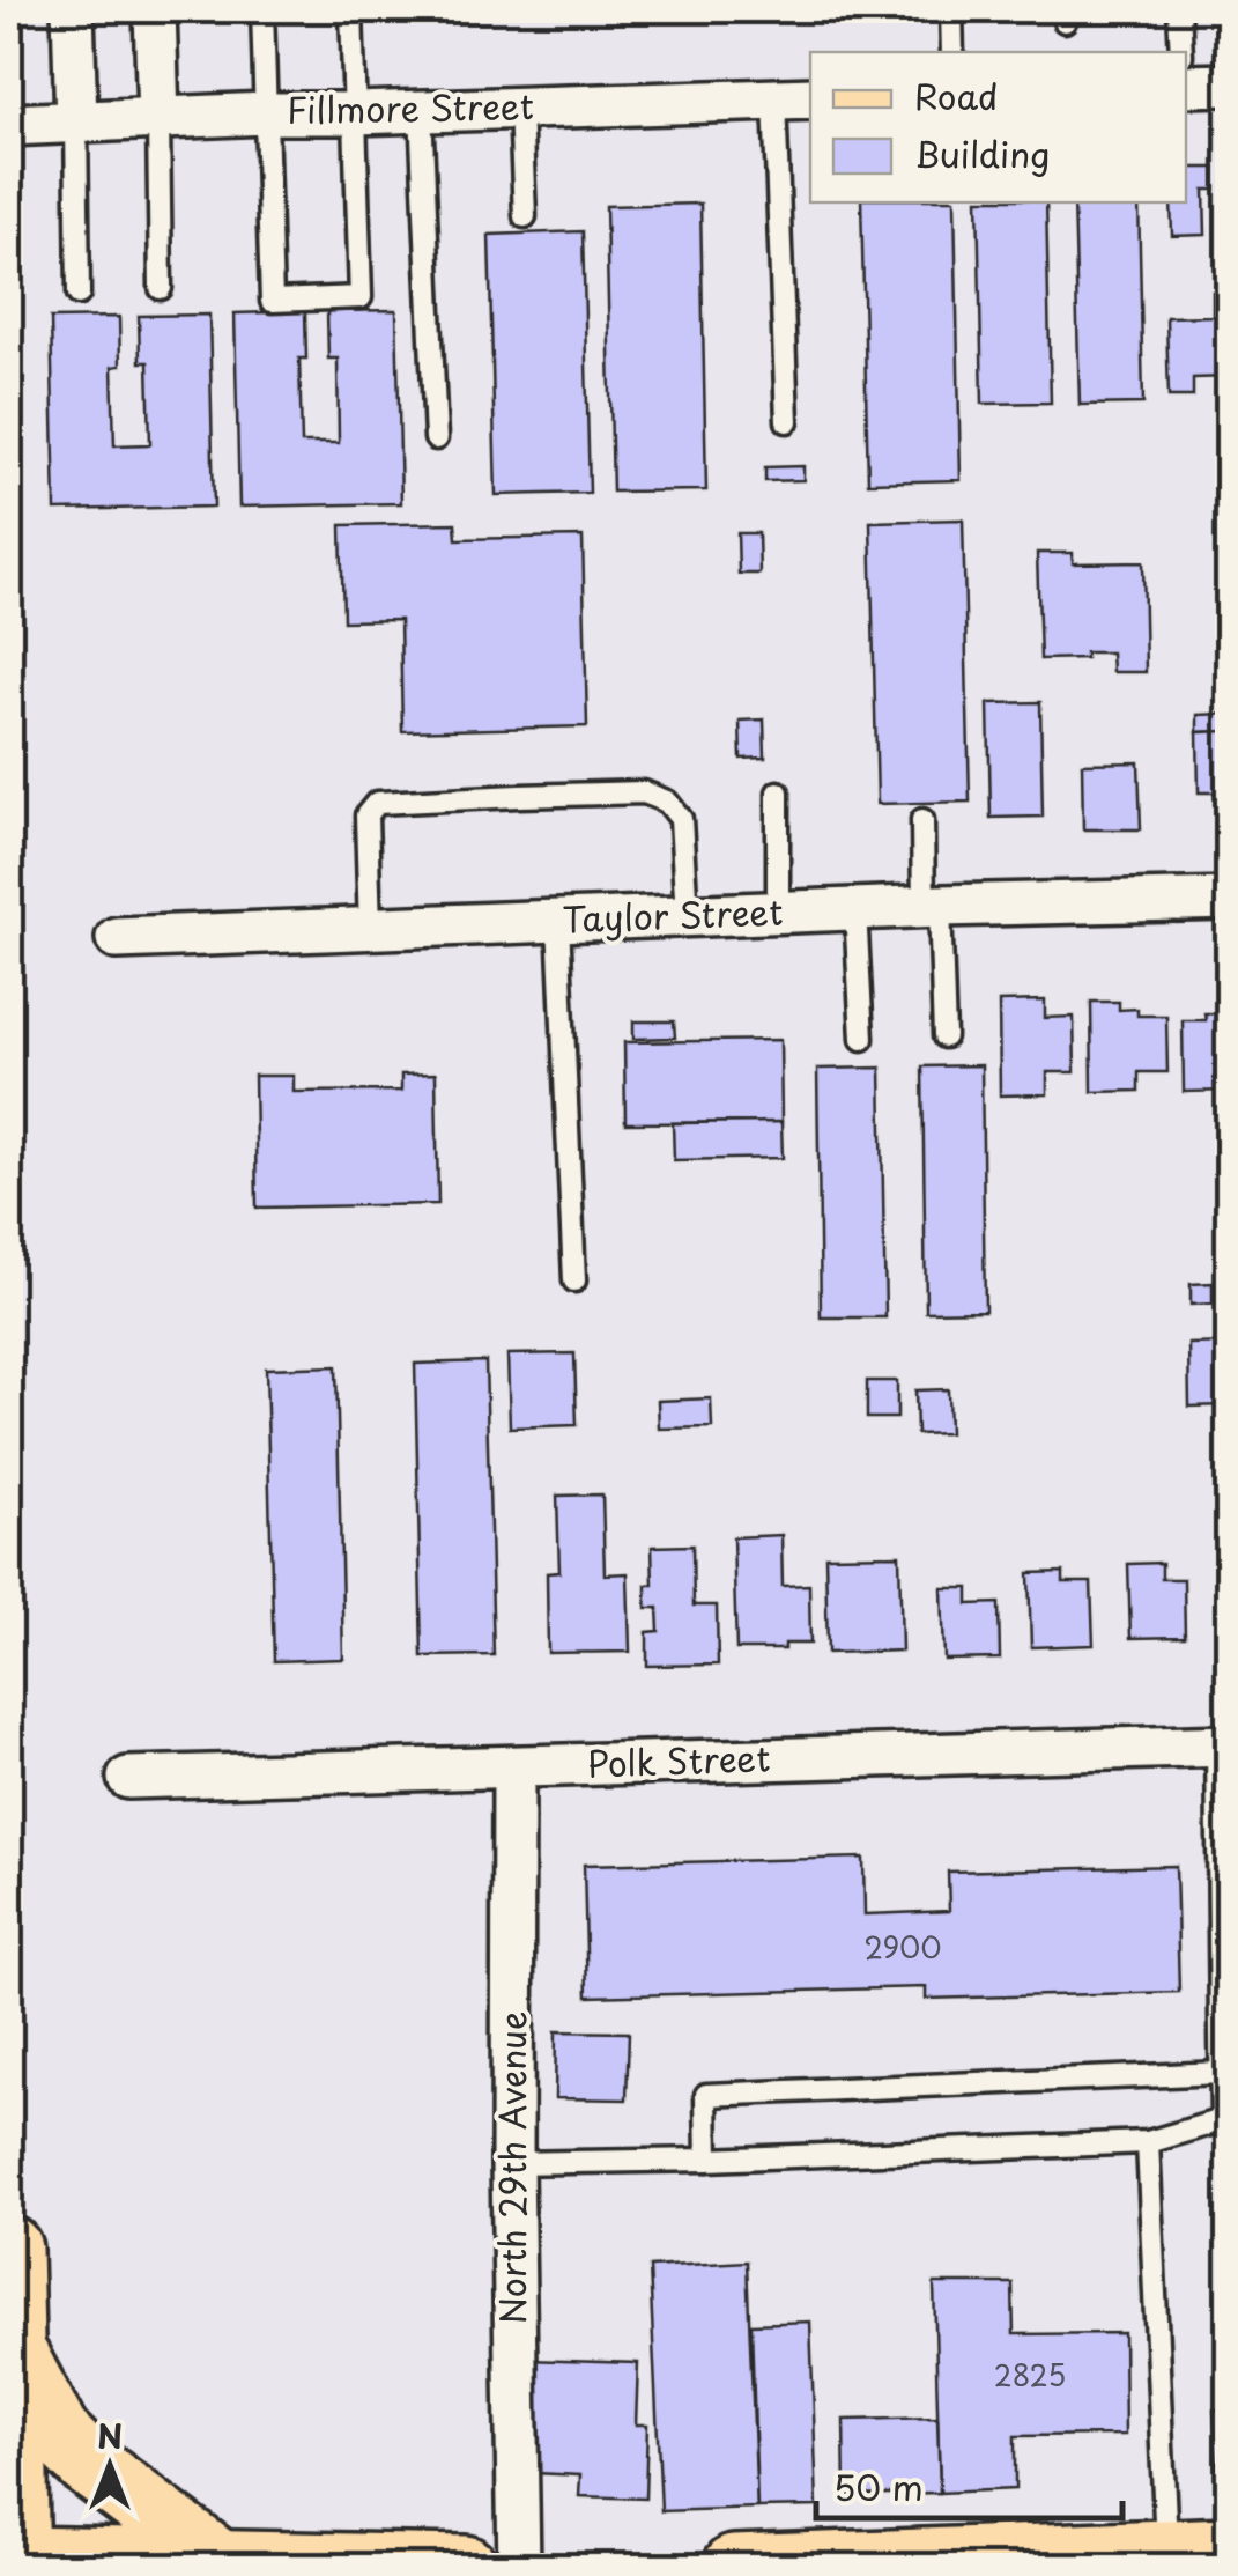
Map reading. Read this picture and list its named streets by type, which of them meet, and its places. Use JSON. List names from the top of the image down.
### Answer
{
  "streets": {
    "street": [
      "Fillmore Street",
      "Taylor Street",
      "Polk Street",
      "North 29th Avenue"
    ]
  },
  "crossings": [
    ["Polk Street", "North 29th Avenue"]
  ],
  "house_numbers": ["2900", "2825"],
  "legend": ["Road", "Building"],
  "scale_bar": "50 m",
  "north": "top"
}
